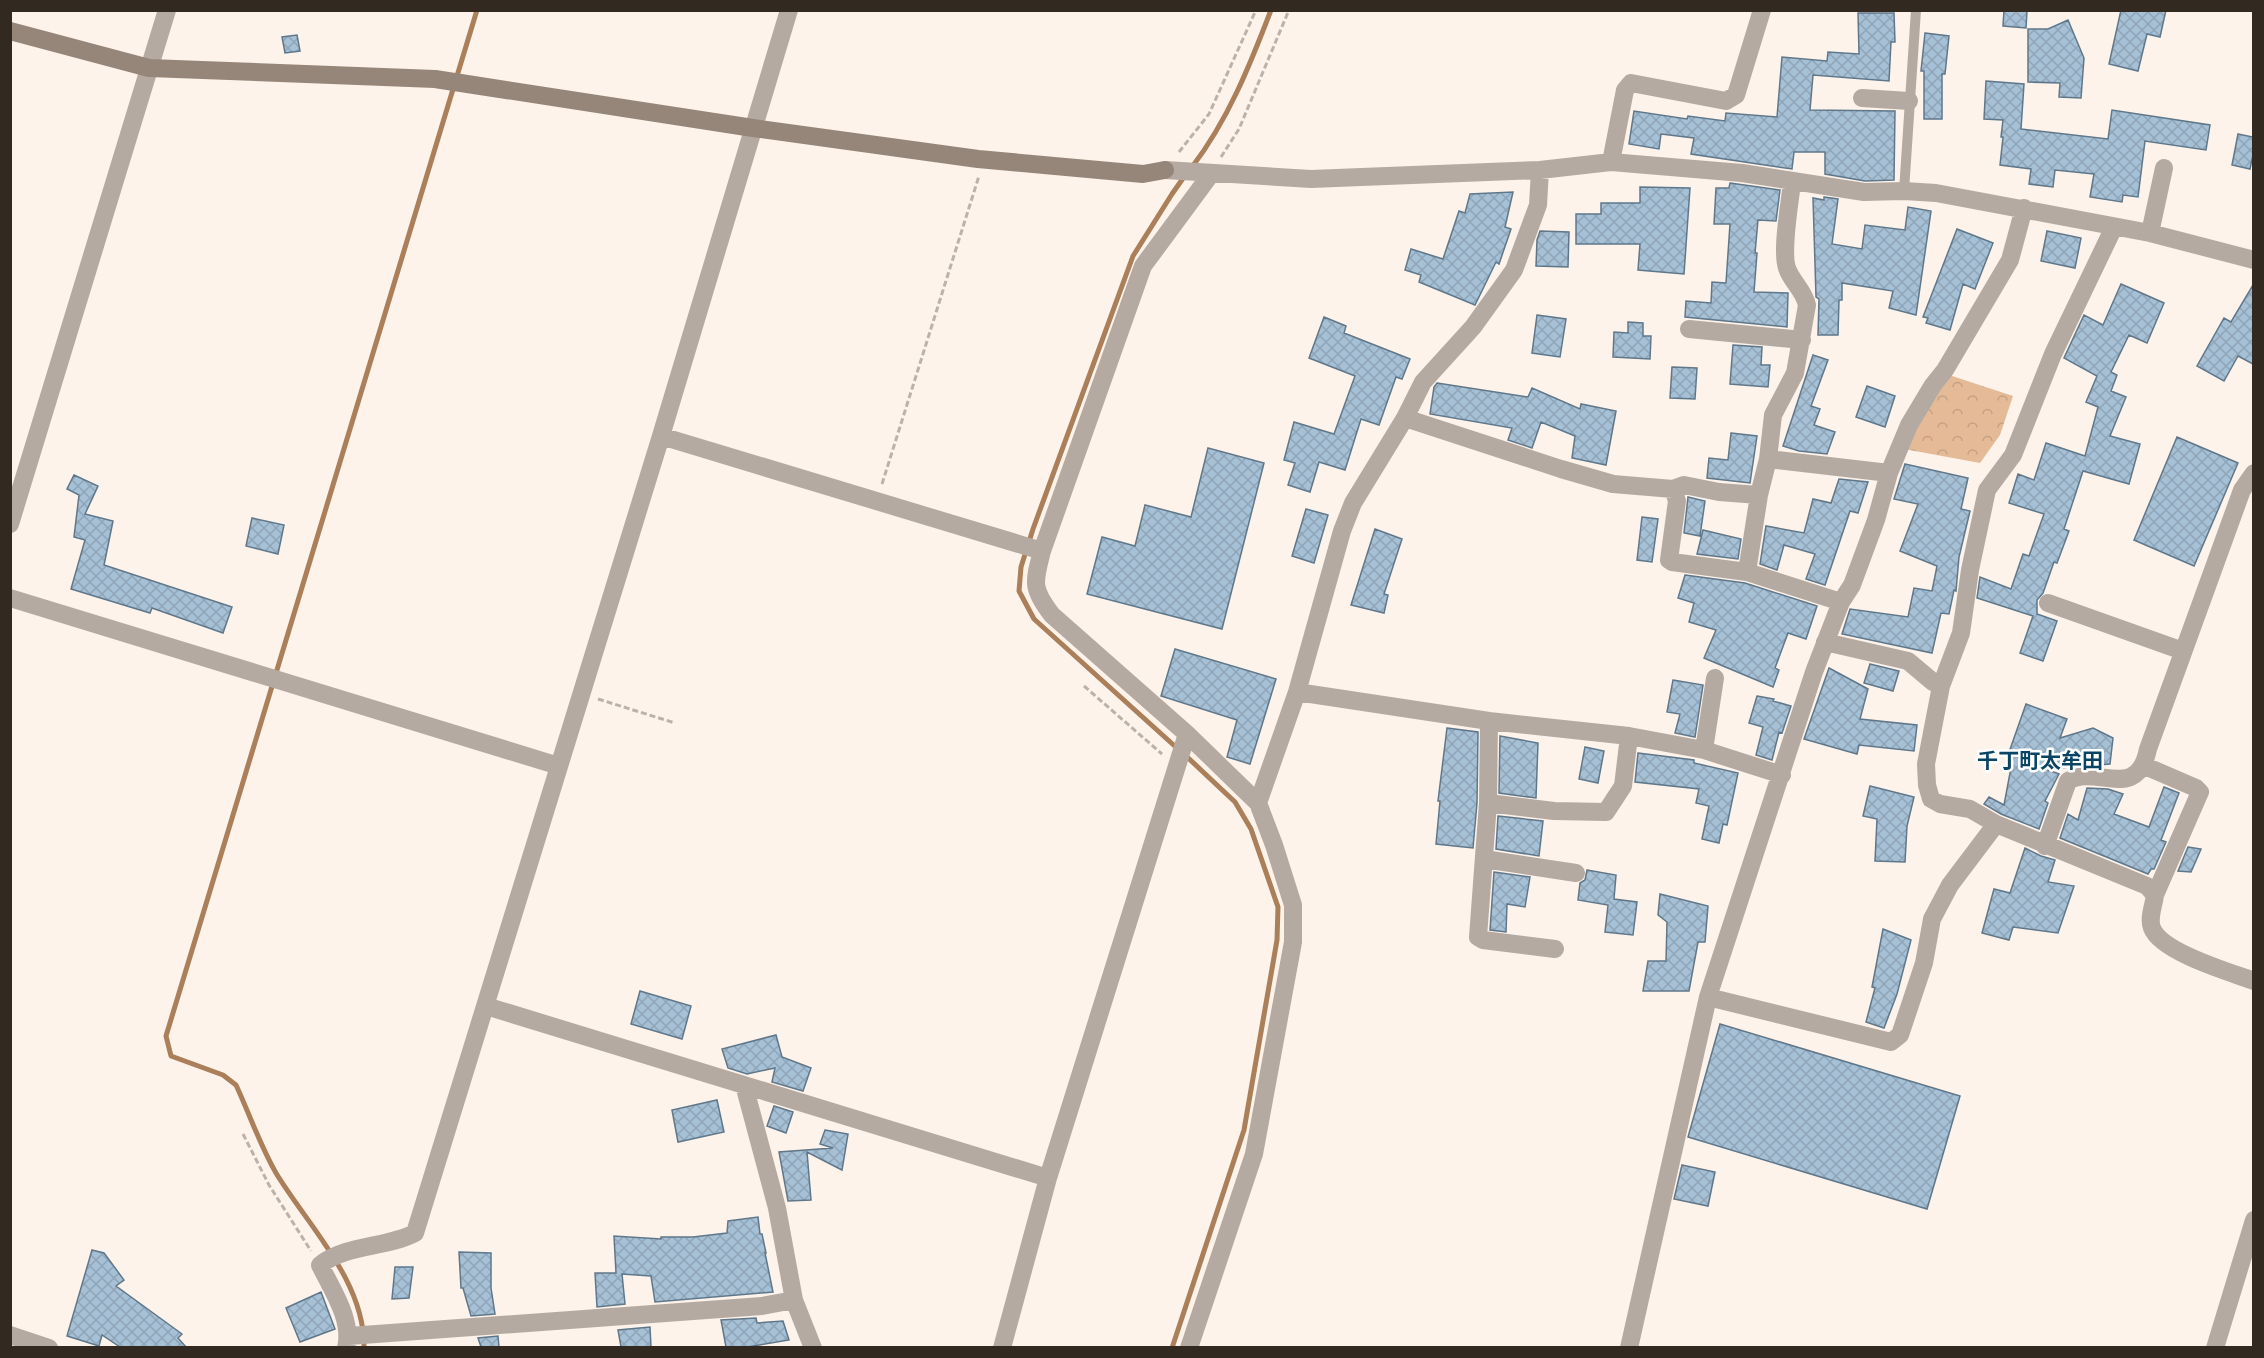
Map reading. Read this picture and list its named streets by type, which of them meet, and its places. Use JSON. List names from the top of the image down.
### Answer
{
  "districts": ["千丁町太牟田"]
}
